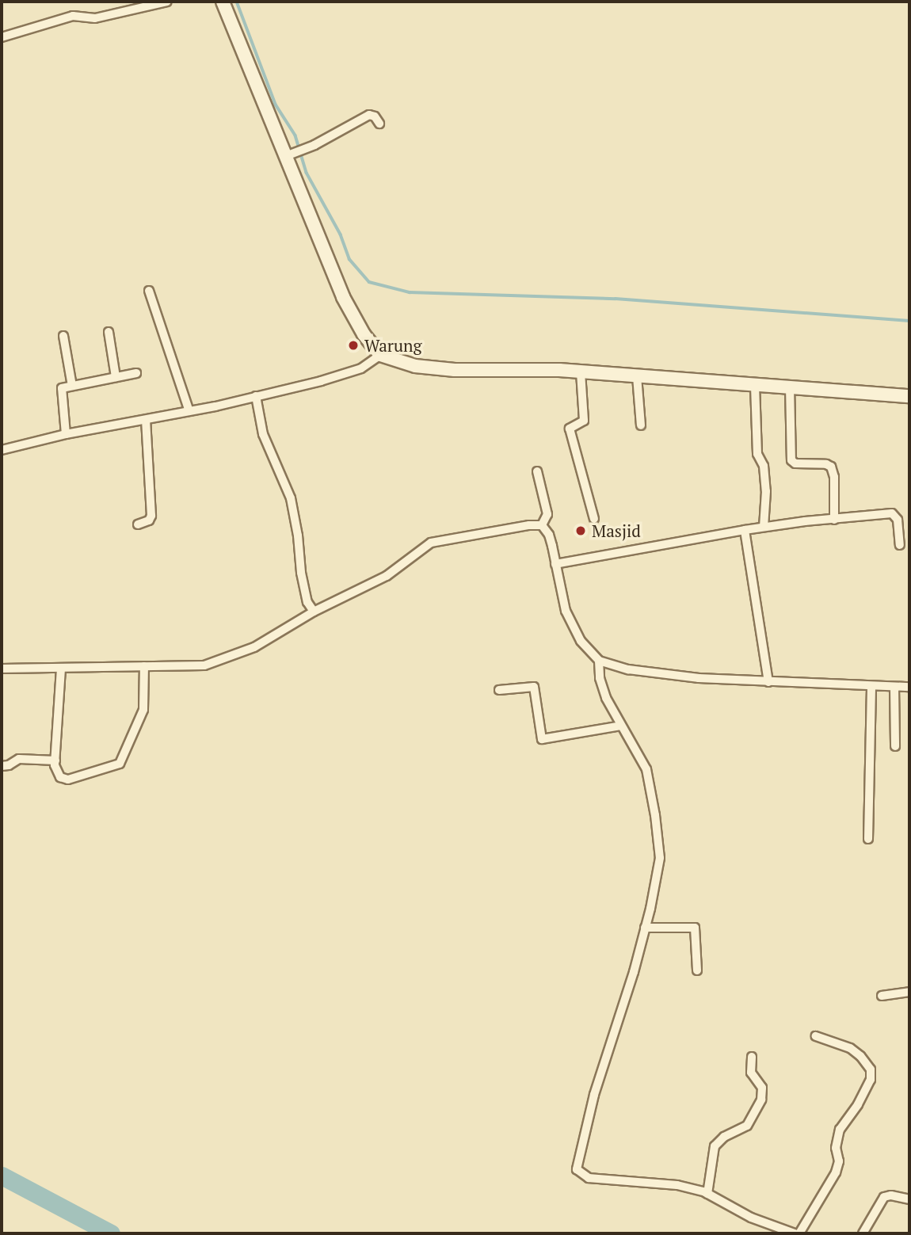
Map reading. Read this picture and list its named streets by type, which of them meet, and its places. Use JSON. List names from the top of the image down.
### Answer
{
  "places": ["Warung", "Masjid"]
}
